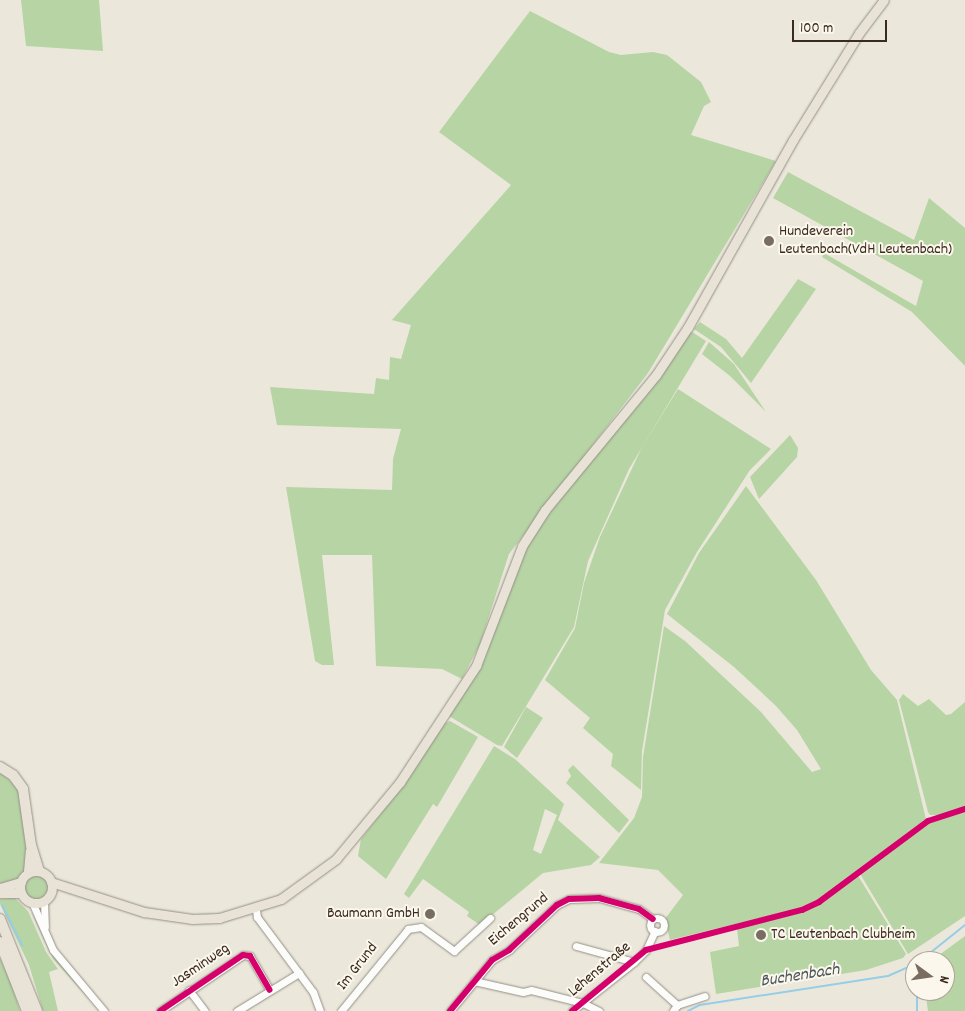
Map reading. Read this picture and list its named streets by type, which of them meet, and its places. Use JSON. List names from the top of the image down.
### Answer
{
  "streets": {
    "street": [
      "Eichengrund",
      "Jasminweg",
      "Im Grund",
      "Lehenstraße"
    ]
  },
  "crossings": [
    ["Eichengrund", "Lehenstraße"]
  ],
  "water": ["Buchenbach"],
  "places": ["Hundeverein Leutenbach(VdH Leutenbach)", "Baumann GmbH", "TC Leutenbach Clubheim"],
  "scale_bar": "100 m",
  "north": "right"
}
